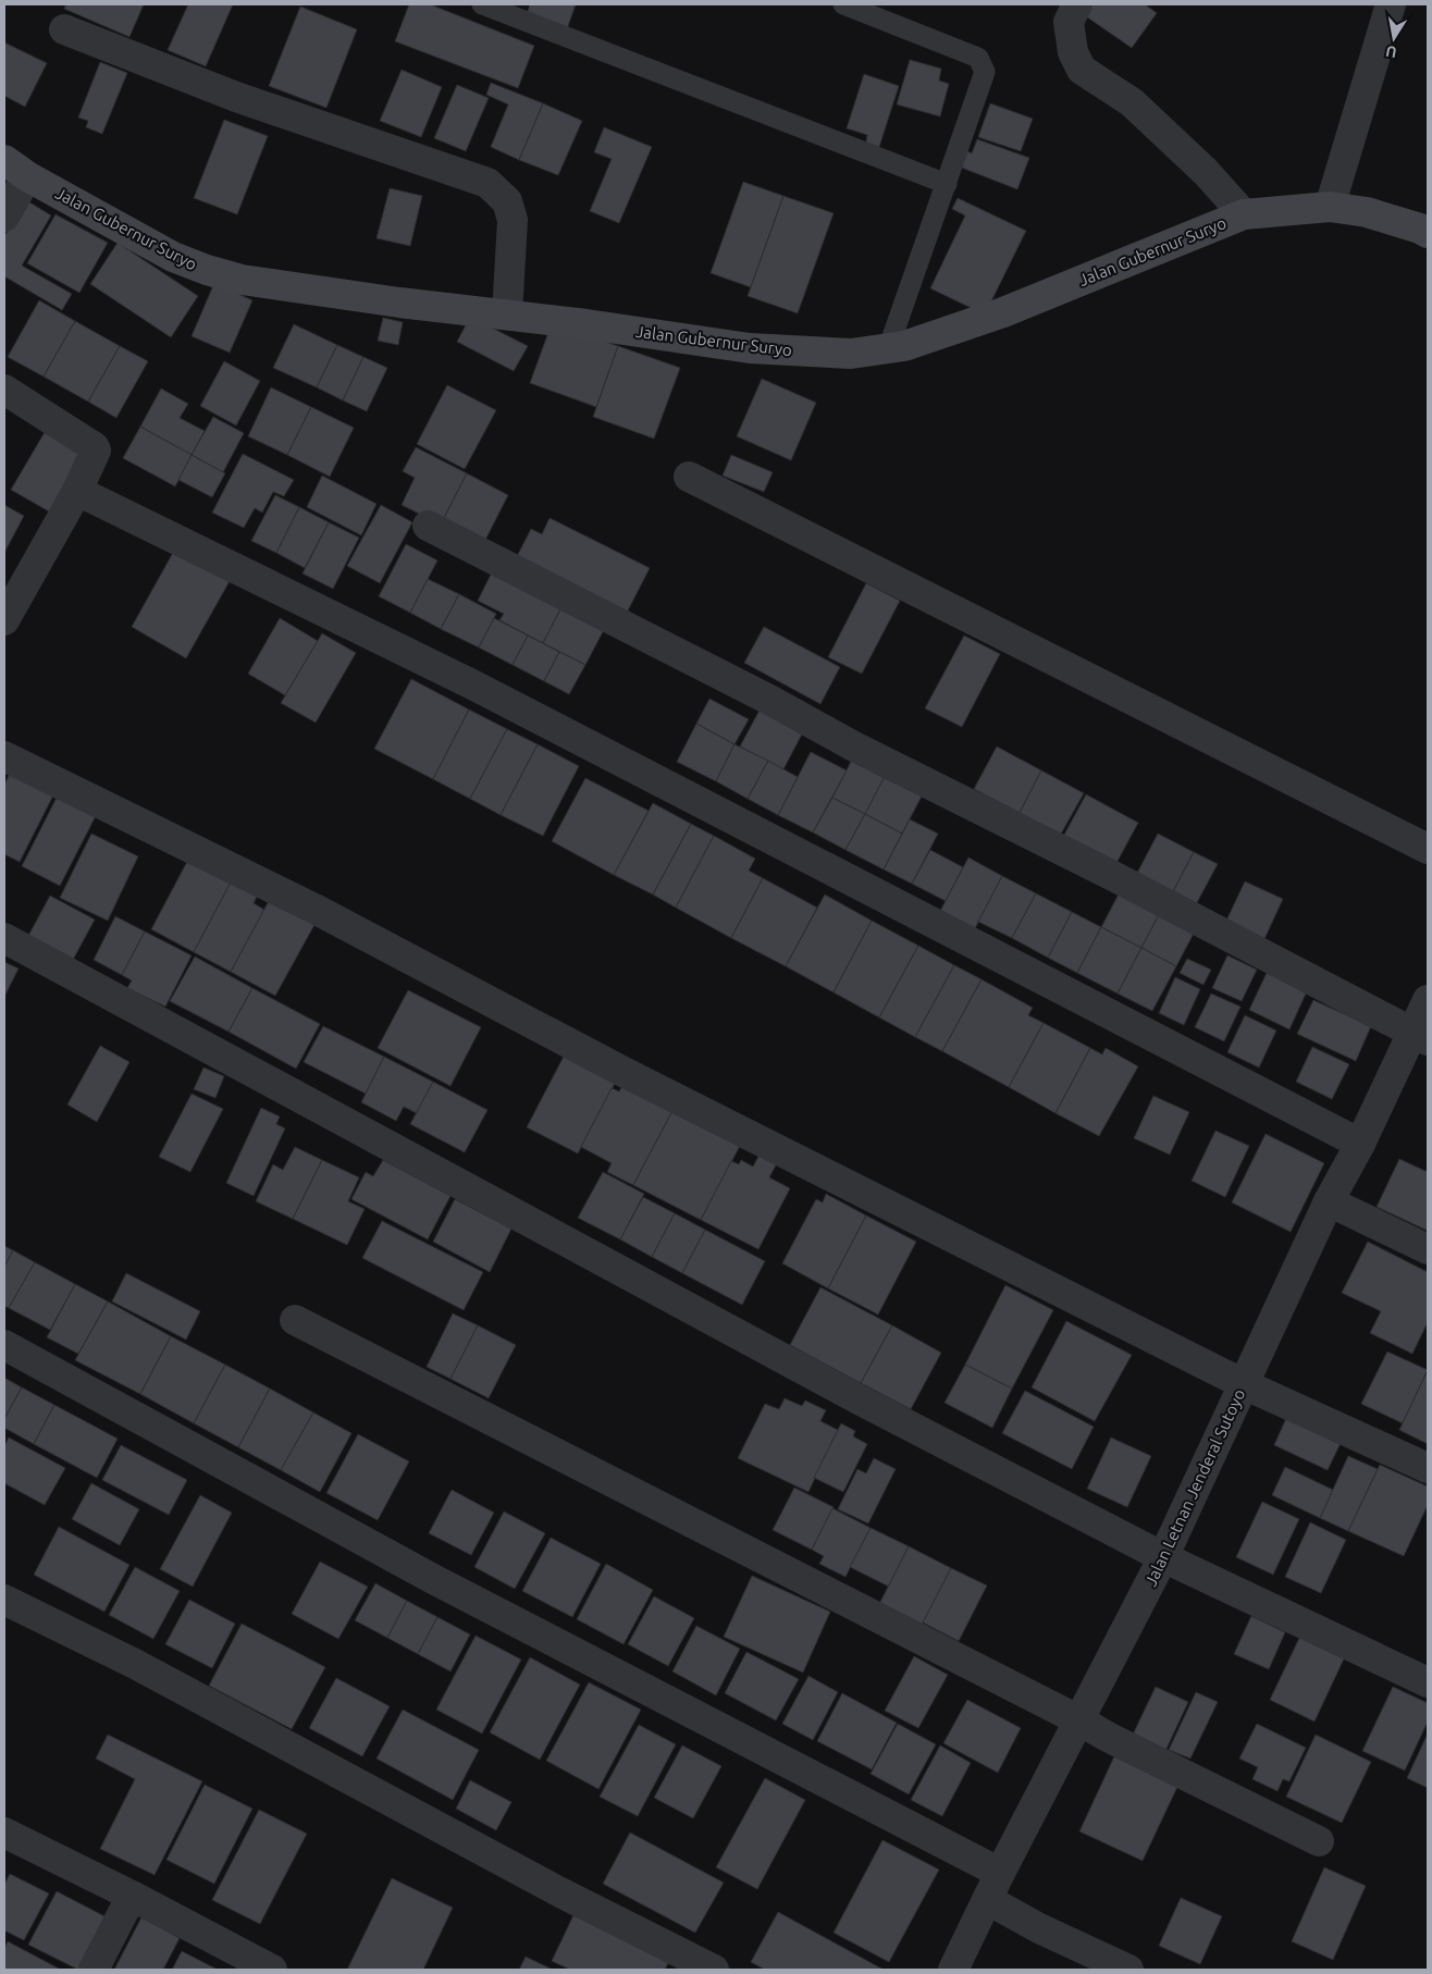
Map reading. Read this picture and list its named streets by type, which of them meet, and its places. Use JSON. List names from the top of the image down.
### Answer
{
  "streets": {
    "main road": ["Jalan Gubernur Suryo"],
    "street": ["Jalan Letnan Jenderal Sutoyo"]
  },
  "north": "bottom"
}
